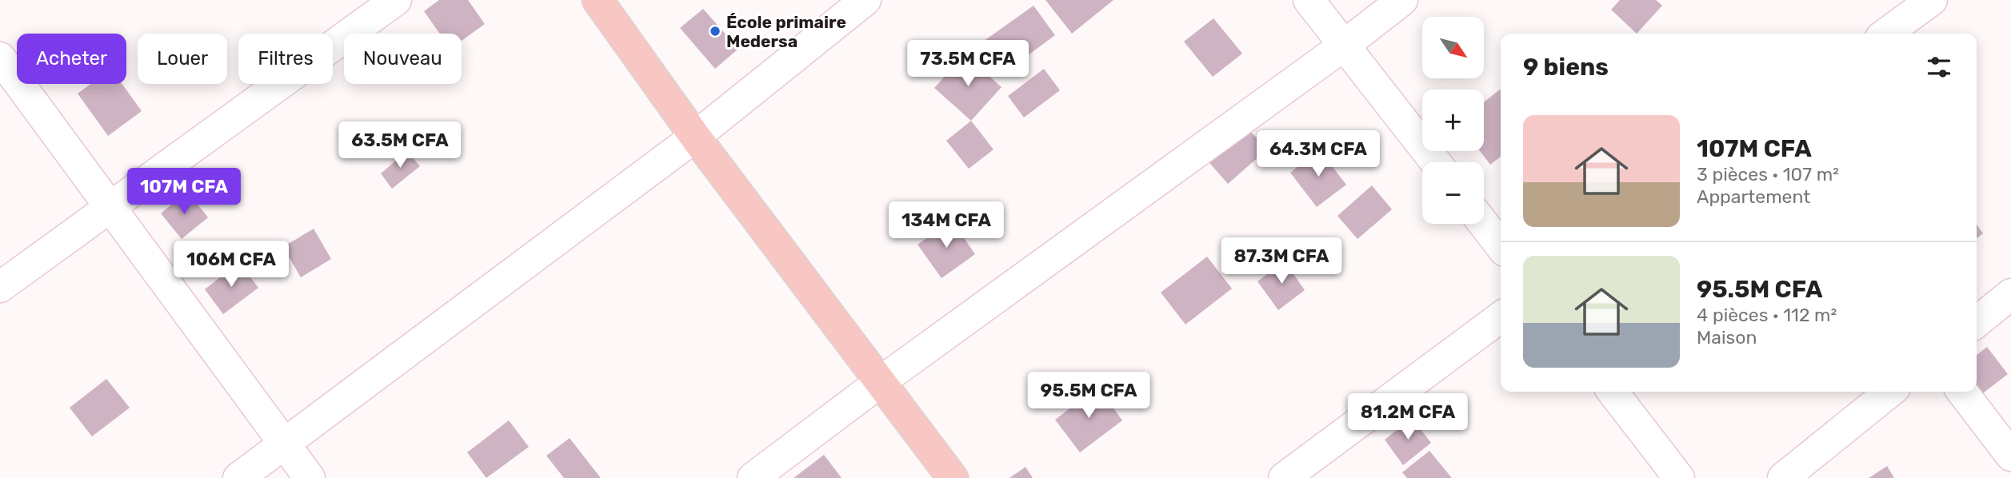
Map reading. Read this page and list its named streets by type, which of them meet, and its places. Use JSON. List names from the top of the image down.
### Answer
{
  "places": ["École primaire Medersa"],
  "north": "bottom right",
  "page": {
    "map_buttons": ["+", "−"],
    "chip": [
      "Acheter",
      "Louer",
      "Filtres",
      "Nouveau"
    ],
    "heading": "9 biens",
    "price": [
      "73.5M CFA",
      "63.5M CFA",
      "64.3M CFA",
      "107M CFA",
      "134M CFA",
      "87.3M CFA",
      "106M CFA",
      "95.5M CFA",
      "81.2M CFA"
    ],
    "list": [
      {
        "name": "107M CFA",
        "note": "3 pièces · 107 m² · Appartement"
      },
      {
        "name": "95.5M CFA",
        "note": "4 pièces · 112 m² · Maison"
      }
    ]
  }
}
